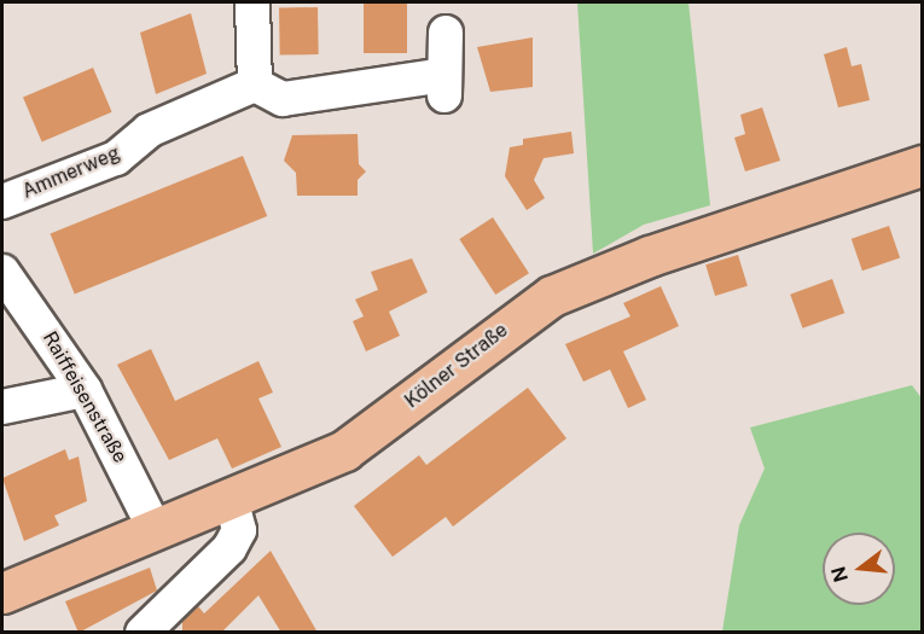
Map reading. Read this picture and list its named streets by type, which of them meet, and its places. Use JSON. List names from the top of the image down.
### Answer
{
  "streets": {
    "main road": ["Kölner Straße"],
    "street": ["Ammerweg", "Raiffeisenstraße"]
  },
  "crossings": [
    ["Kölner Straße", "Raiffeisenstraße"]
  ],
  "north": "left"
}
